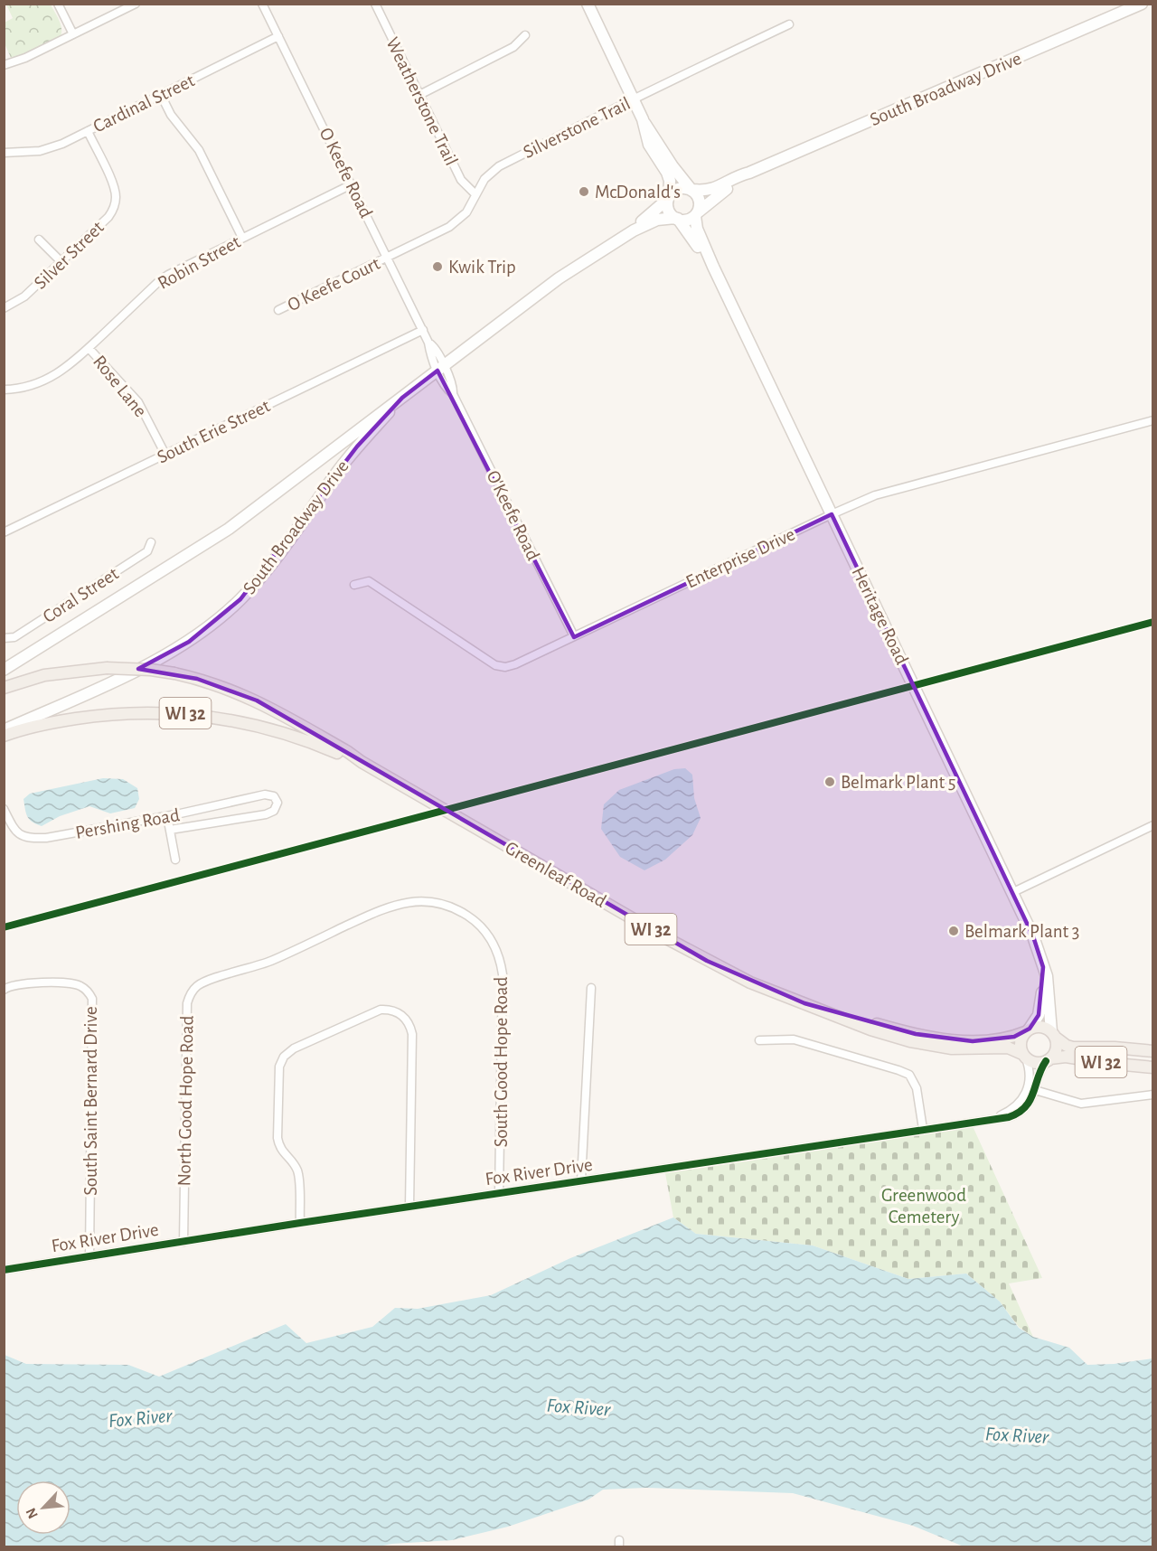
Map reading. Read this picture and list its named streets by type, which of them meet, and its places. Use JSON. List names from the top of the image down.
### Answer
{
  "streets": {
    "main road": [
      "South Broadway Drive",
      "Heritage Road",
      "WI 32",
      "Greenleaf Road"
    ],
    "street": [
      "Weatherstone Trail",
      "Cardinal Street",
      "Silverstone Trail",
      "O Keefe Road",
      "Silver Street",
      "Robin Street",
      "O Keefe Court",
      "Rose Lane",
      "South Erie Street",
      "O'Keefe Road",
      "Enterprise Drive",
      "Coral Street",
      "Pershing Road",
      "South Good Hope Road",
      "South Saint Bernard Drive",
      "North Good Hope Road",
      "Fox River Drive"
    ]
  },
  "crossings": [
    ["South Broadway Drive", "O'Keefe Road"],
    ["South Broadway Drive", "Heritage Road"],
    ["Weatherstone Trail", "Silverstone Trail"],
    ["Cardinal Street", "O Keefe Road"],
    ["Cardinal Street", "Silver Street"],
    ["Silverstone Trail", "O Keefe Road"],
    ["Silverstone Trail", "O Keefe Court"],
    ["O Keefe Road", "Robin Street"],
    ["O Keefe Road", "O Keefe Court"],
    ["O Keefe Road", "South Erie Street"],
    ["O Keefe Road", "O'Keefe Road"],
    ["Robin Street", "Rose Lane"],
    ["Rose Lane", "South Erie Street"],
    ["O'Keefe Road", "Enterprise Drive"],
    ["Enterprise Drive", "Heritage Road"],
    ["Heritage Road", "WI 32"],
    ["Heritage Road", "Greenleaf Road"],
    ["Heritage Road", "Fox River Drive"],
    ["WI 32", "Greenleaf Road"],
    ["WI 32", "Fox River Drive"],
    ["Greenleaf Road", "Fox River Drive"],
    ["South Good Hope Road", "North Good Hope Road"],
    ["South Good Hope Road", "Fox River Drive"],
    ["South Saint Bernard Drive", "Fox River Drive"],
    ["North Good Hope Road", "Fox River Drive"]
  ],
  "water": ["Fox River"],
  "parks": ["Greenwood Cemetery"],
  "places": [
    "McDonald's",
    "Kwik Trip",
    "Belmark Plant 5",
    "Belmark Plant 3"
  ],
  "north": "bottom left"
}
